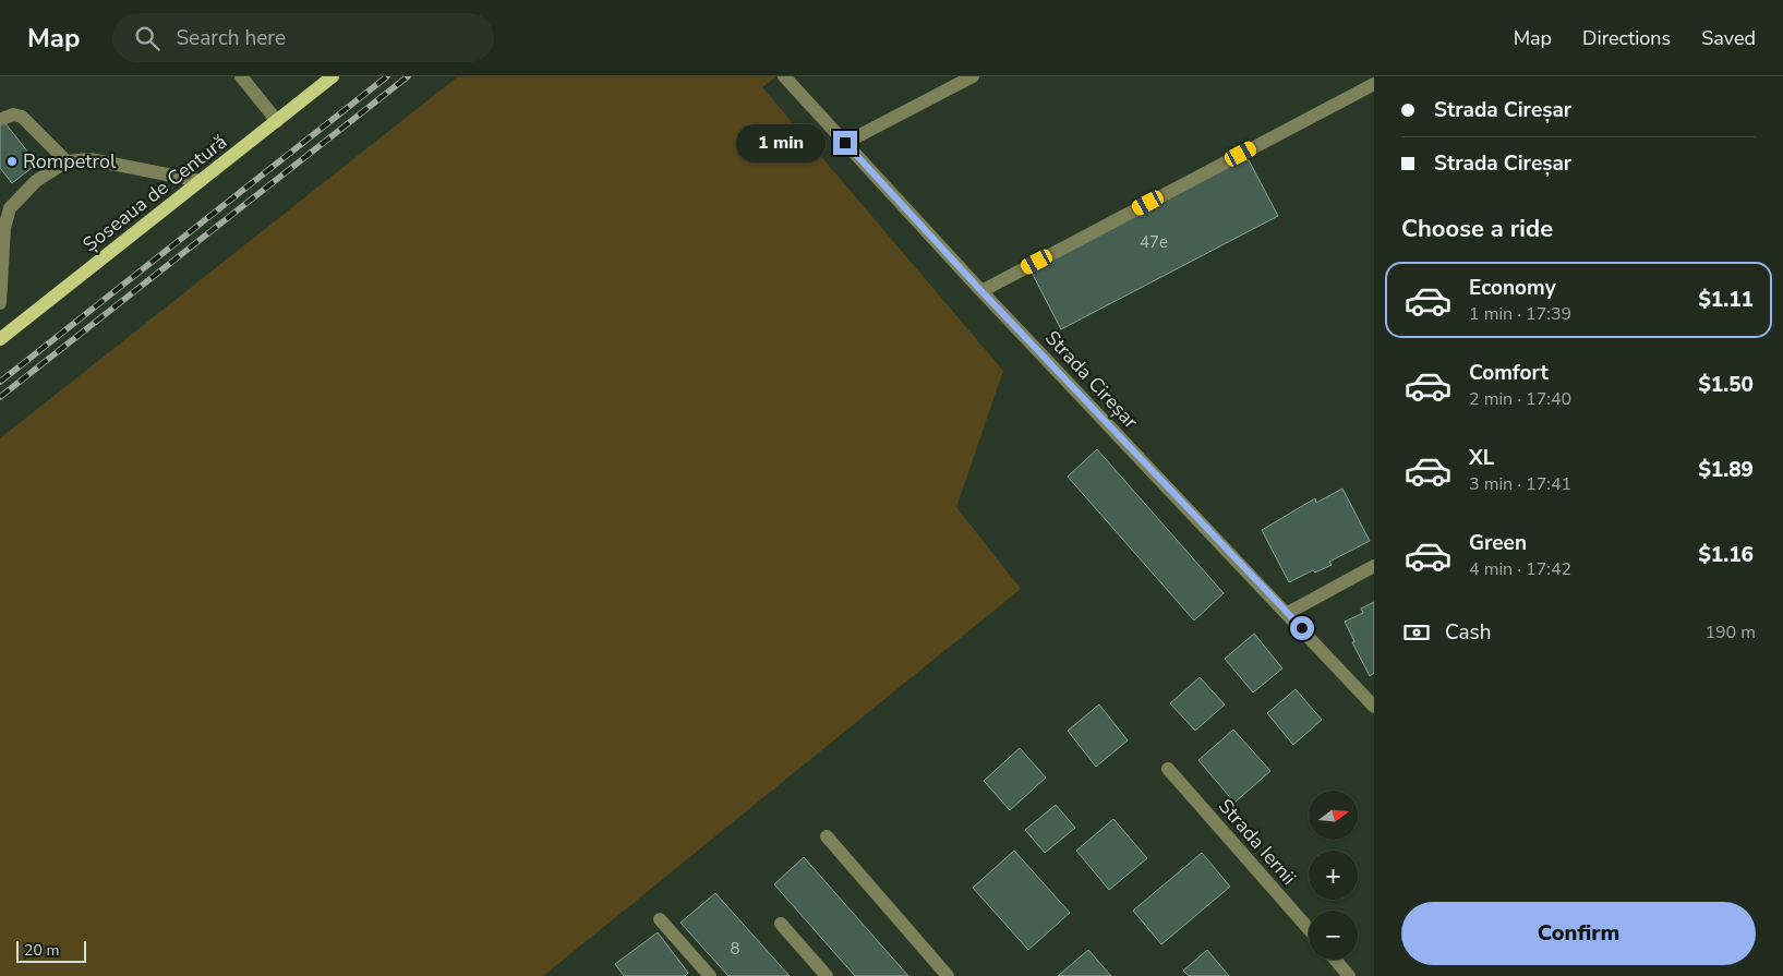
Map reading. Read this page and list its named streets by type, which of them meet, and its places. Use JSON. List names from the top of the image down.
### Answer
{
  "streets": {
    "main road": ["Șoseaua de Centură"],
    "street": ["Strada Cireșar", "Strada Iernii"]
  },
  "places": ["Rompetrol"],
  "house_numbers": ["47e", "8"],
  "scale_bar": "20 m",
  "north": "right",
  "page": {
    "header": "Map",
    "search": "Search here",
    "nav": ["Map", "Directions", "Saved"],
    "banner": ["Strada Cireșar", "Strada Cireșar"],
    "bubble": "1 min",
    "heading": "Choose a ride",
    "list": [
      {
        "name": "Economy",
        "note": "1 min · 17:39",
        "value": "$1.11"
      },
      {
        "name": "Comfort",
        "note": "2 min · 17:40",
        "value": "$1.50"
      },
      {
        "name": "XL",
        "note": "3 min · 17:41",
        "value": "$1.89"
      },
      {
        "name": "Green",
        "note": "4 min · 17:42",
        "value": "$1.16"
      }
    ],
    "pay": ["Cash", "190 m"],
    "map_buttons": ["+", "−"],
    "buttons": "Confirm",
    "scale": "20 m"
  }
}
